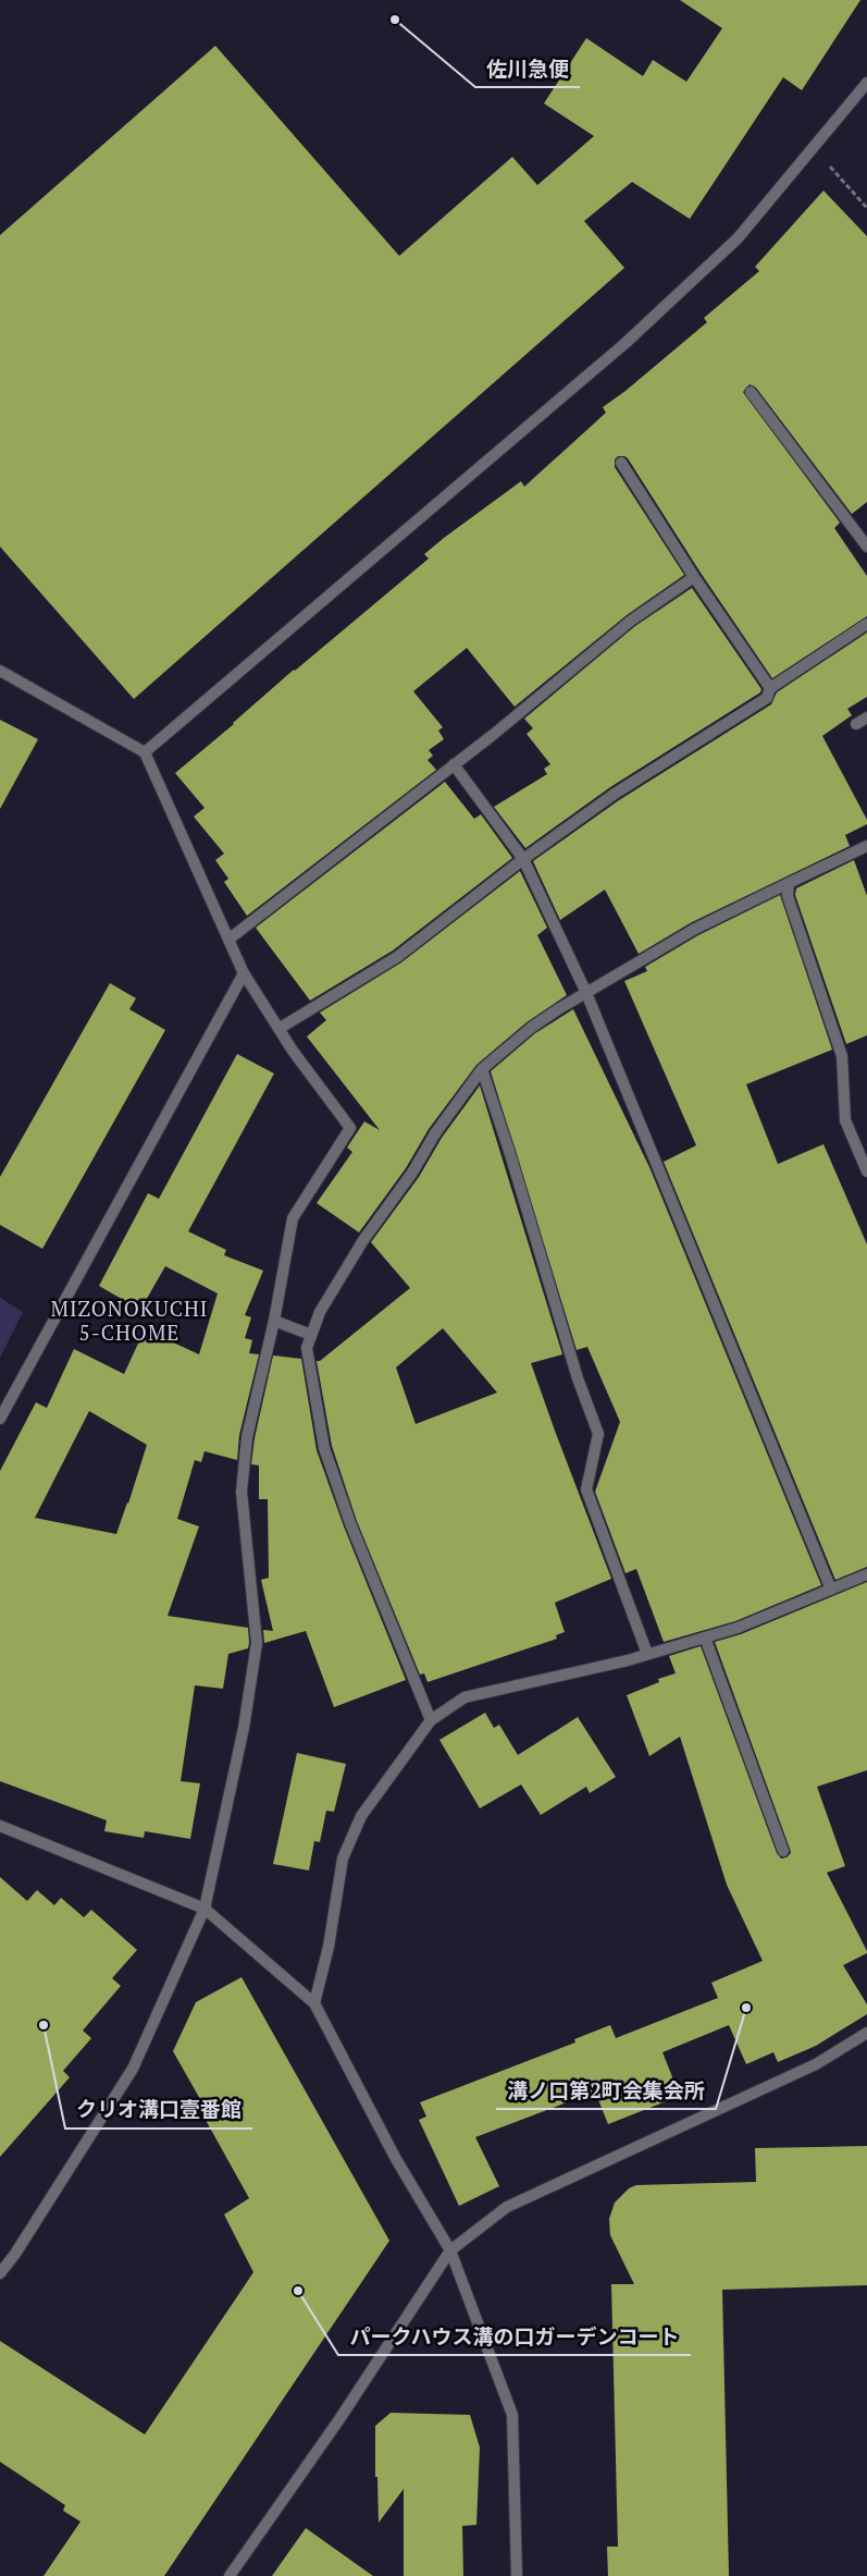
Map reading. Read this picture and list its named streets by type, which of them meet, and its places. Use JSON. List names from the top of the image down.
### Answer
{
  "districts": ["MIZONOKUCHI 5-CHOME"],
  "places": [
    "佐川急便",
    "溝ノ口第2町会集会所",
    "クリオ溝口壹番館",
    "パークハウス溝の口ガーデンコート"
  ]
}
